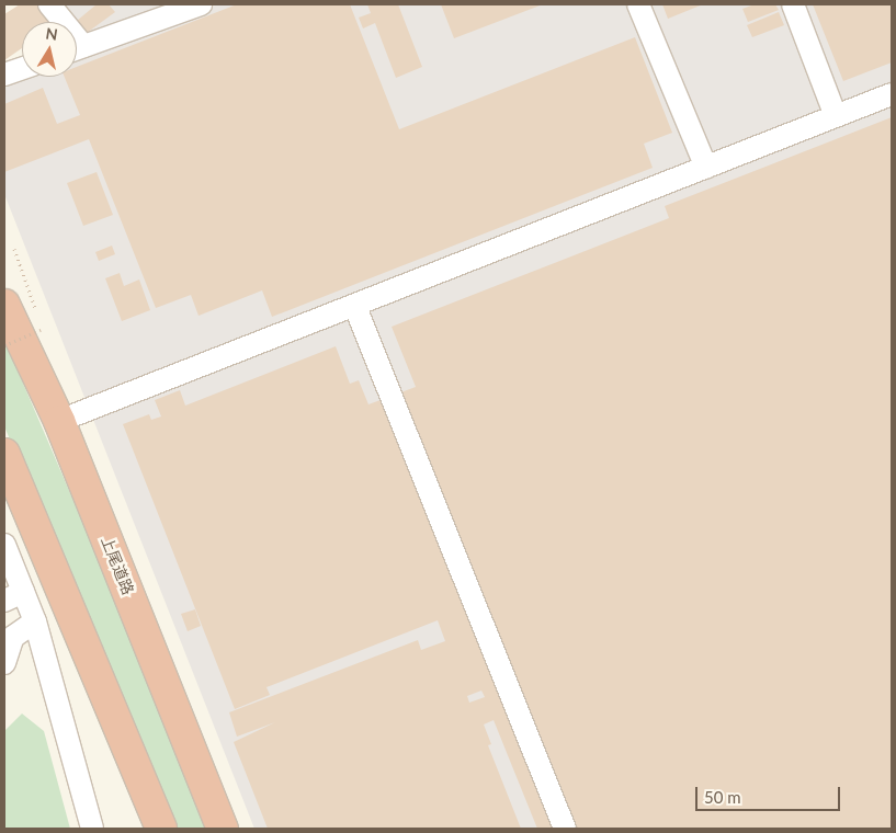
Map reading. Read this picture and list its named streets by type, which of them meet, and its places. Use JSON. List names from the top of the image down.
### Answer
{
  "streets": {
    "highway": ["上尾道路"]
  },
  "scale_bar": "50 m",
  "north": "top"
}
